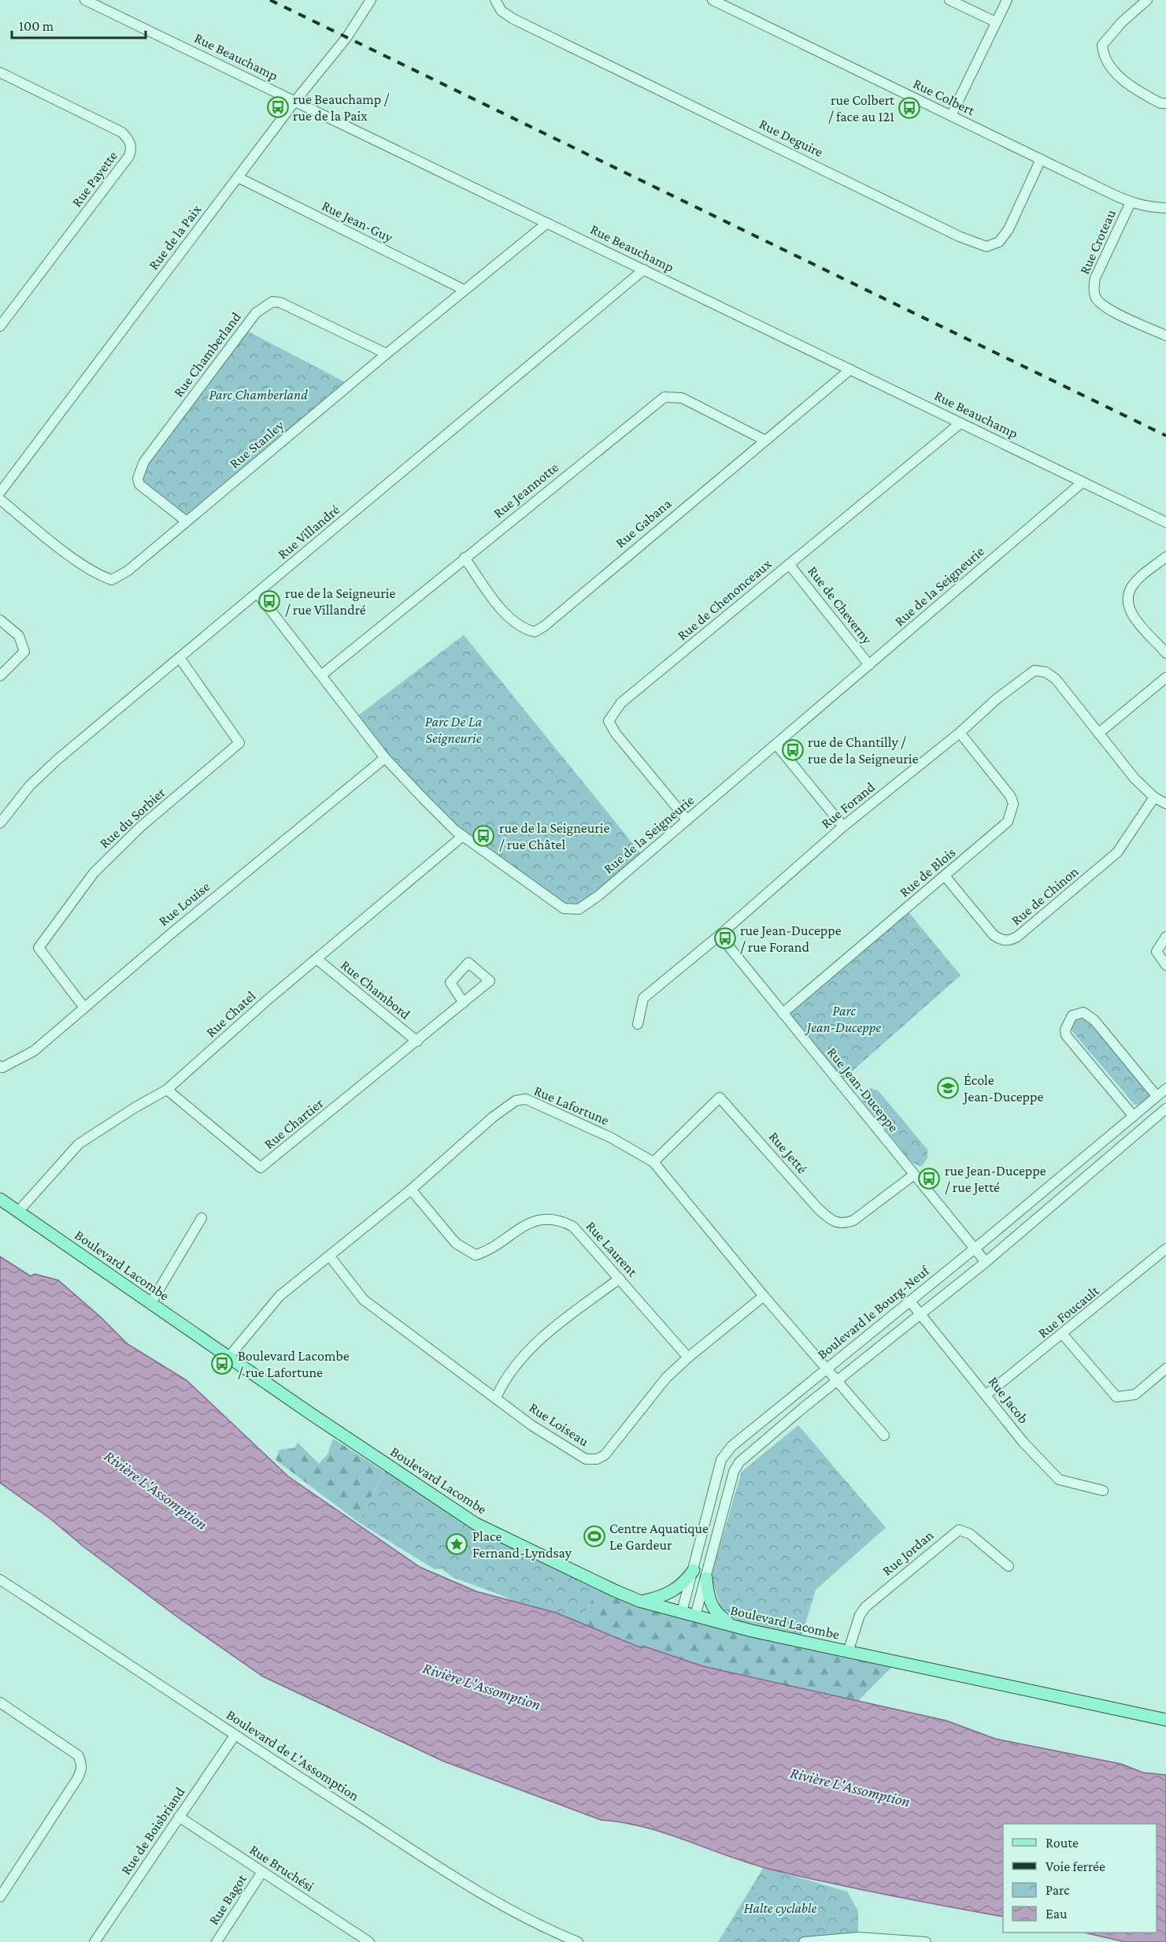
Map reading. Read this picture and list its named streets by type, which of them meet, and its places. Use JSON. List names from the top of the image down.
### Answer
{
  "streets": {
    "main road": ["Boulevard Lacombe"],
    "street": [
      "Rue Beauchamp",
      "Rue Colbert",
      "Rue Deguire",
      "Rue Payette",
      "Rue Jean-Guy",
      "Rue de la Paix",
      "Rue Croteau",
      "Rue Chamberland",
      "Rue Stanley",
      "Rue Jeannotte",
      "Rue Gabana",
      "Rue Villandré",
      "Rue de la Seigneurie",
      "Rue de Chenonceaux",
      "Rue de Cheverny",
      "Rue Forand",
      "Rue du Sorbier",
      "Rue de Blois",
      "Rue de Chinon",
      "Rue Louise",
      "Rue Chambord",
      "Rue Chatel",
      "Rue Jean-Duceppe",
      "Rue Lafortune",
      "Rue Chartier",
      "Rue Jetté",
      "Rue Laurent",
      "Rue Foucault",
      "Boulevard le Bourg-Neuf",
      "Rue Jacob",
      "Rue Loiseau",
      "Rue Jordan",
      "Boulevard de L'Assomption",
      "Rue de Boisbriand",
      "Rue Bruchési",
      "Rue Bagot"
    ]
  },
  "crossings": [
    ["Rue Beauchamp", "Rue de la Paix"],
    ["Rue Beauchamp", "Rue Stanley"],
    ["Rue Beauchamp", "Rue Gabana"],
    ["Rue Beauchamp", "Rue Villandré"],
    ["Rue Beauchamp", "Rue de la Seigneurie"],
    ["Rue Beauchamp", "Rue de Chenonceaux"],
    ["Rue Colbert", "Rue Deguire"],
    ["Rue Colbert", "Rue Croteau"],
    ["Rue Jean-Guy", "Rue de la Paix"],
    ["Rue Jean-Guy", "Rue Stanley"],
    ["Rue Chamberland", "Rue Stanley"],
    ["Rue Jeannotte", "Rue Gabana"],
    ["Rue Jeannotte", "Rue de la Seigneurie"],
    ["Rue Villandré", "Rue de la Seigneurie"],
    ["Rue Villandré", "Rue du Sorbier"],
    ["Rue de la Seigneurie", "Rue de Chenonceaux"],
    ["Rue de la Seigneurie", "Rue de Cheverny"],
    ["Rue de la Seigneurie", "Rue Louise"],
    ["Rue de la Seigneurie", "Rue Chatel"],
    ["Rue de Chenonceaux", "Rue de Cheverny"],
    ["Rue Forand", "Rue de Blois"],
    ["Rue Forand", "Rue de Chinon"],
    ["Rue Forand", "Rue Jean-Duceppe"],
    ["Rue du Sorbier", "Rue Louise"],
    ["Rue de Blois", "Rue de Chinon"],
    ["Rue de Blois", "Rue Jean-Duceppe"],
    ["Rue Chambord", "Rue Chatel"],
    ["Rue Chambord", "Rue Chartier"],
    ["Rue Chatel", "Rue Chartier"],
    ["Rue Chatel", "Boulevard Lacombe"],
    ["Rue Jean-Duceppe", "Rue Jetté"],
    ["Rue Jean-Duceppe", "Boulevard le Bourg-Neuf"],
    ["Rue Lafortune", "Rue Jetté"],
    ["Rue Lafortune", "Rue Laurent"],
    ["Rue Lafortune", "Boulevard Lacombe"],
    ["Rue Lafortune", "Boulevard le Bourg-Neuf"],
    ["Rue Lafortune", "Rue Loiseau"],
    ["Rue Laurent", "Rue Loiseau"],
    ["Boulevard Lacombe", "Boulevard le Bourg-Neuf"],
    ["Boulevard Lacombe", "Rue Jordan"],
    ["Rue Foucault", "Rue Jacob"],
    ["Boulevard le Bourg-Neuf", "Rue Jacob"],
    ["Boulevard de L'Assomption", "Rue de Boisbriand"],
    ["Rue de Boisbriand", "Rue Bruchési"],
    ["Rue Bruchési", "Rue Bagot"]
  ],
  "water": ["Rivière L'Assomption"],
  "parks": [
    "Parc Chamberland",
    "Parc De La Seigneurie",
    "Parc Jean-Duceppe",
    "Halte cyclable"
  ],
  "places": {
    "bus stop": [
      "rue Beauchamp / rue de la Paix",
      "rue Colbert / face au 121",
      "rue de la Seigneurie / rue Villandré",
      "rue de Chantilly / rue de la Seigneurie",
      "rue de la Seigneurie / rue Châtel",
      "rue Jean-Duceppe / rue Forand",
      "rue Jean-Duceppe / rue Jetté",
      "Boulevard Lacombe / rue Lafortune"
    ],
    "school or university": ["École Jean-Duceppe"],
    "sports": ["Centre Aquatique Le Gardeur"],
    "place": ["Place Fernand-Lyndsay"]
  },
  "legend": [
    "Route",
    "Voie ferrée",
    "Parc",
    "Eau"
  ],
  "scale_bar": "100 m"
}
